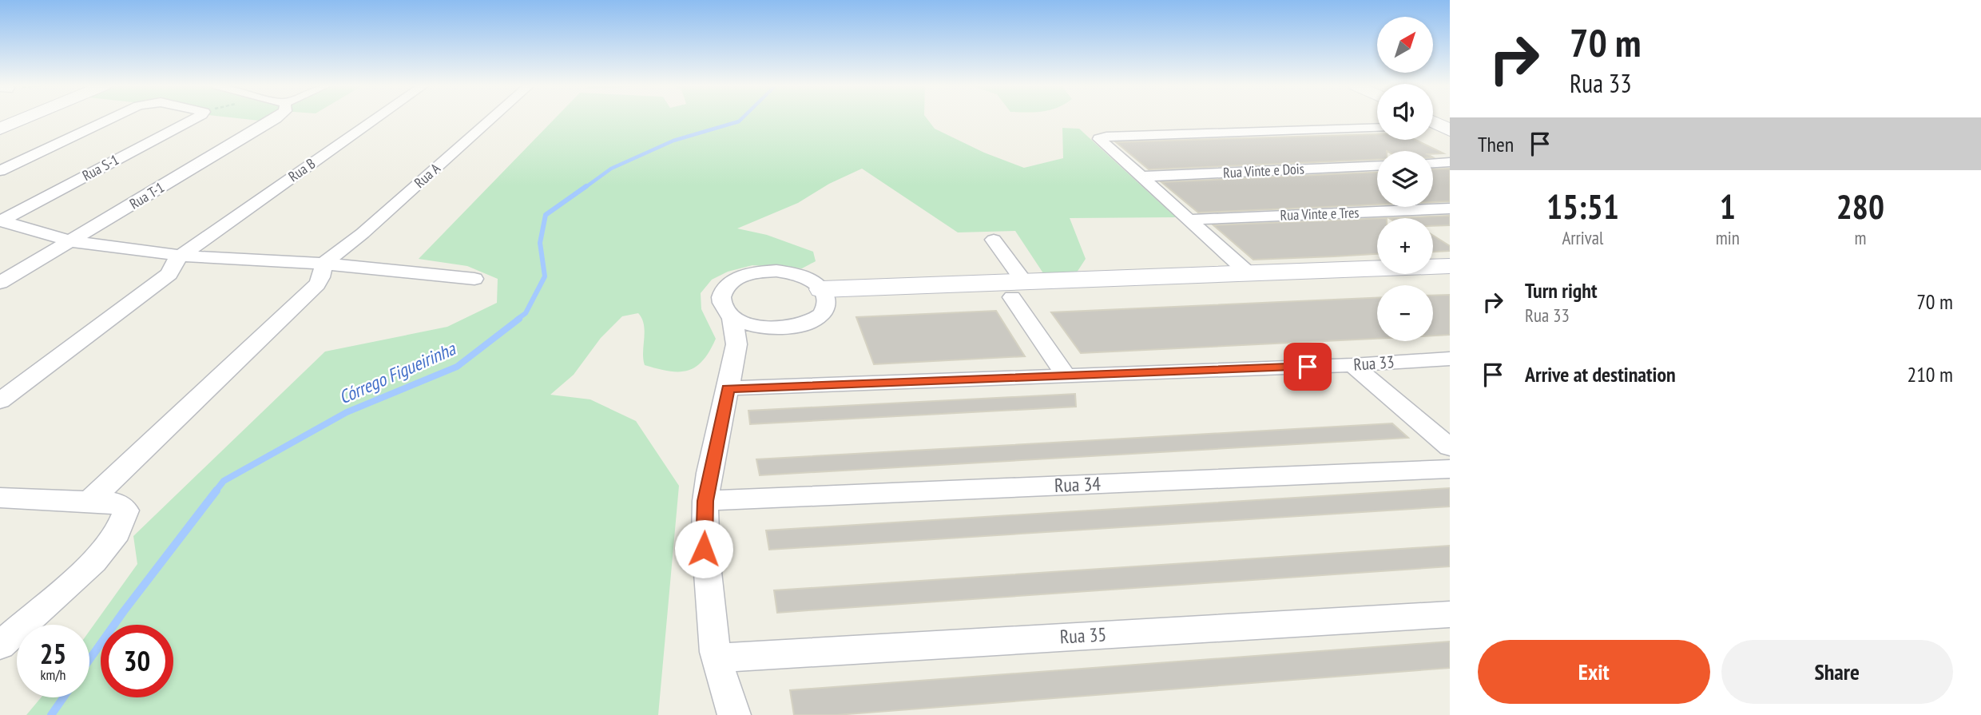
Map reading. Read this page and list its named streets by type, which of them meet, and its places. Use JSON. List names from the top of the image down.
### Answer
{
  "streets": {
    "street": [
      "Rua S-1",
      "Rua B",
      "Rua Vinte e Dois",
      "Rua A",
      "Rua T-1",
      "Rua Vinte e Tres",
      "Rua 33",
      "Rua 34",
      "Rua 35"
    ]
  },
  "water": ["Córrego Figueirinha"],
  "north": "top right",
  "page": {
    "turn": ["70 m", "Rua 33"],
    "map_buttons": ["+", "−"],
    "then": "Then",
    "eta": [
      "15:51",
      "Arrival",
      "1",
      "min",
      "280",
      "m"
    ],
    "list": [
      {
        "name": "Turn right",
        "note": "Rua 33",
        "value": "70 m"
      },
      {
        "name": "Arrive at destination",
        "value": "210 m"
      }
    ],
    "speed": "25 km/h",
    "limit": "30",
    "buttons": ["Exit", "Share"]
  }
}
